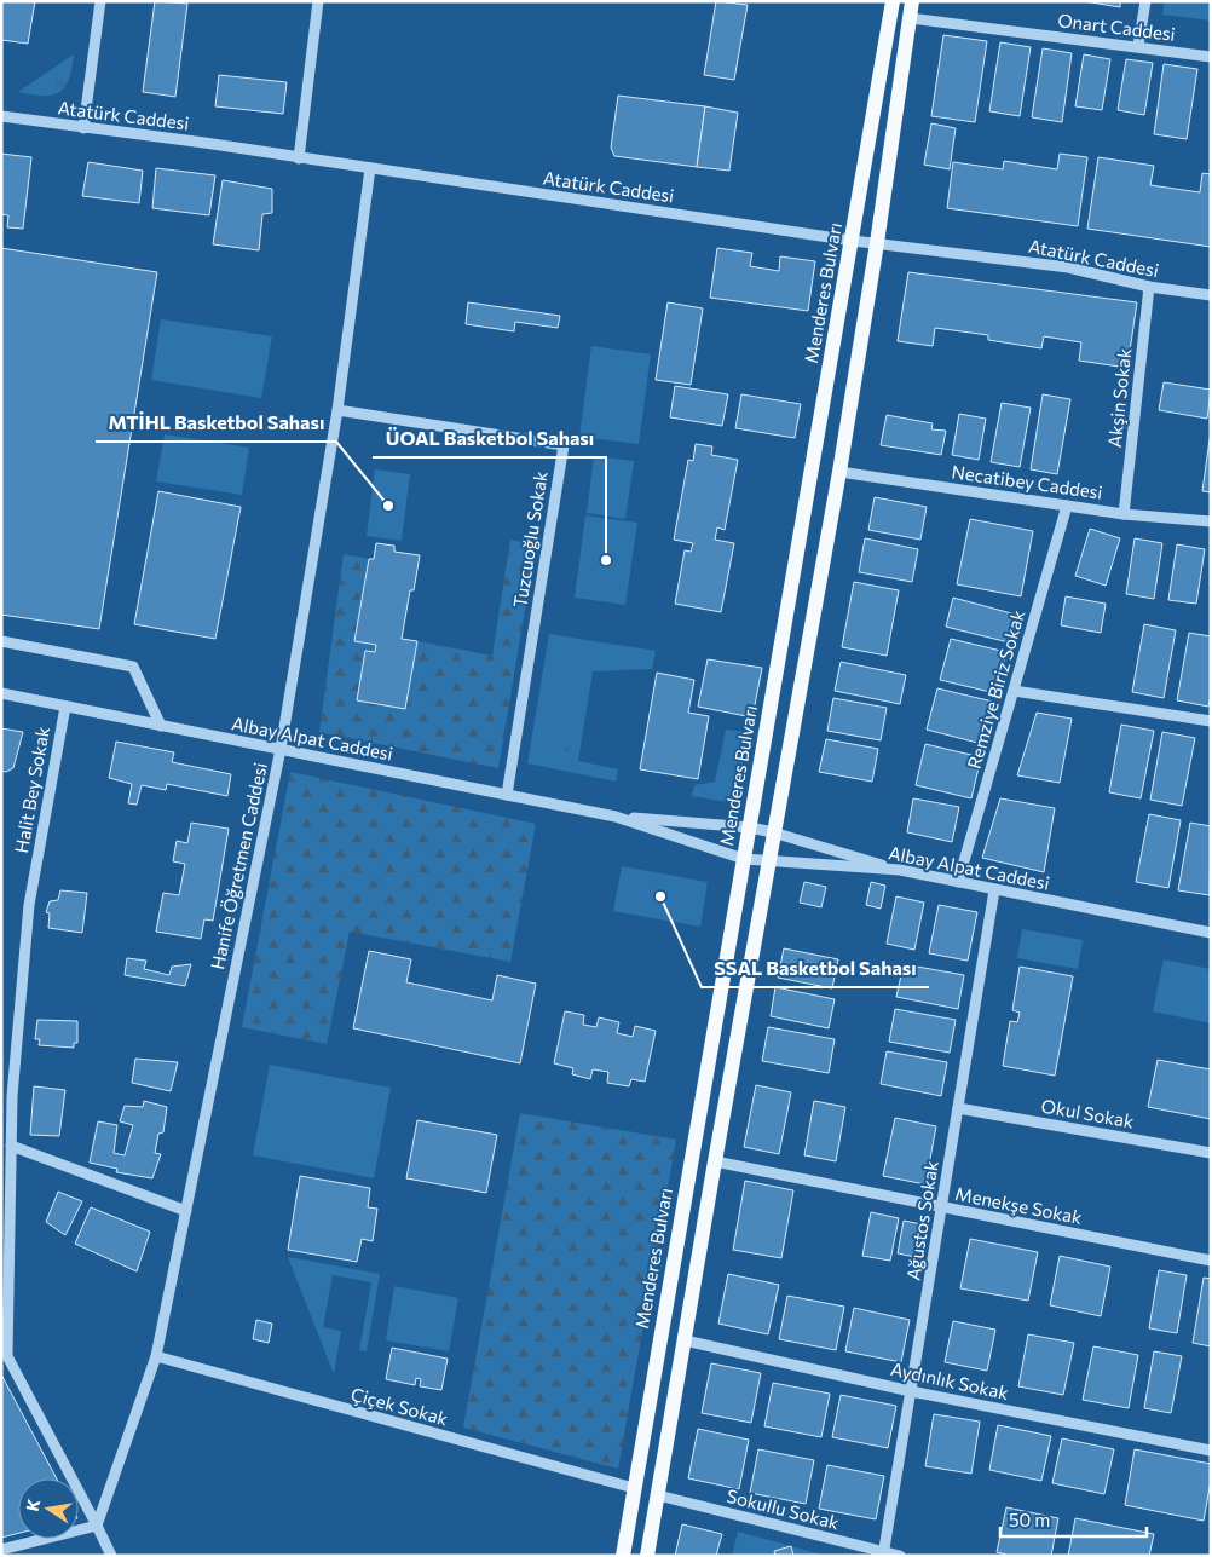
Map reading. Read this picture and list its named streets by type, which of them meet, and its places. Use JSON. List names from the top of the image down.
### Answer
{
  "streets": {
    "main road": ["Menderes Bulvarı"],
    "street": [
      "Onart Caddesi",
      "Atatürk Caddesi",
      "Akşin Sokak",
      "Necatibey Caddesi",
      "Tuzcuoğlu Sokak",
      "Remziye Biriz Sokak",
      "Albay Alpat Caddesi",
      "Halit Bey Sokak",
      "Hanife Öğretmen Caddesi",
      "Okul Sokak",
      "Menekşe Sokak",
      "Ağustos Sokak",
      "Aydınlık Sokak",
      "Çiçek Sokak",
      "Sokullu Sokak"
    ]
  },
  "crossings": [
    ["Atatürk Caddesi", "Menderes Bulvarı"],
    ["Atatürk Caddesi", "Akşin Sokak"],
    ["Atatürk Caddesi", "Hanife Öğretmen Caddesi"],
    ["Menderes Bulvarı", "Albay Alpat Caddesi"],
    ["Menderes Bulvarı", "Çiçek Sokak"],
    ["Akşin Sokak", "Necatibey Caddesi"],
    ["Necatibey Caddesi", "Remziye Biriz Sokak"],
    ["Tuzcuoğlu Sokak", "Albay Alpat Caddesi"],
    ["Tuzcuoğlu Sokak", "Hanife Öğretmen Caddesi"],
    ["Remziye Biriz Sokak", "Albay Alpat Caddesi"],
    ["Albay Alpat Caddesi", "Halit Bey Sokak"],
    ["Albay Alpat Caddesi", "Hanife Öğretmen Caddesi"],
    ["Albay Alpat Caddesi", "Ağustos Sokak"],
    ["Halit Bey Sokak", "Hanife Öğretmen Caddesi"],
    ["Hanife Öğretmen Caddesi", "Çiçek Sokak"],
    ["Okul Sokak", "Ağustos Sokak"],
    ["Menekşe Sokak", "Ağustos Sokak"],
    ["Ağustos Sokak", "Aydınlık Sokak"],
    ["Ağustos Sokak", "Sokullu Sokak"]
  ],
  "places": ["MTİHL Basketbol Sahası", "ÜOAL Basketbol Sahası", "SSAL Basketbol Sahası"],
  "scale_bar": "50 m",
  "north": "left"
}
